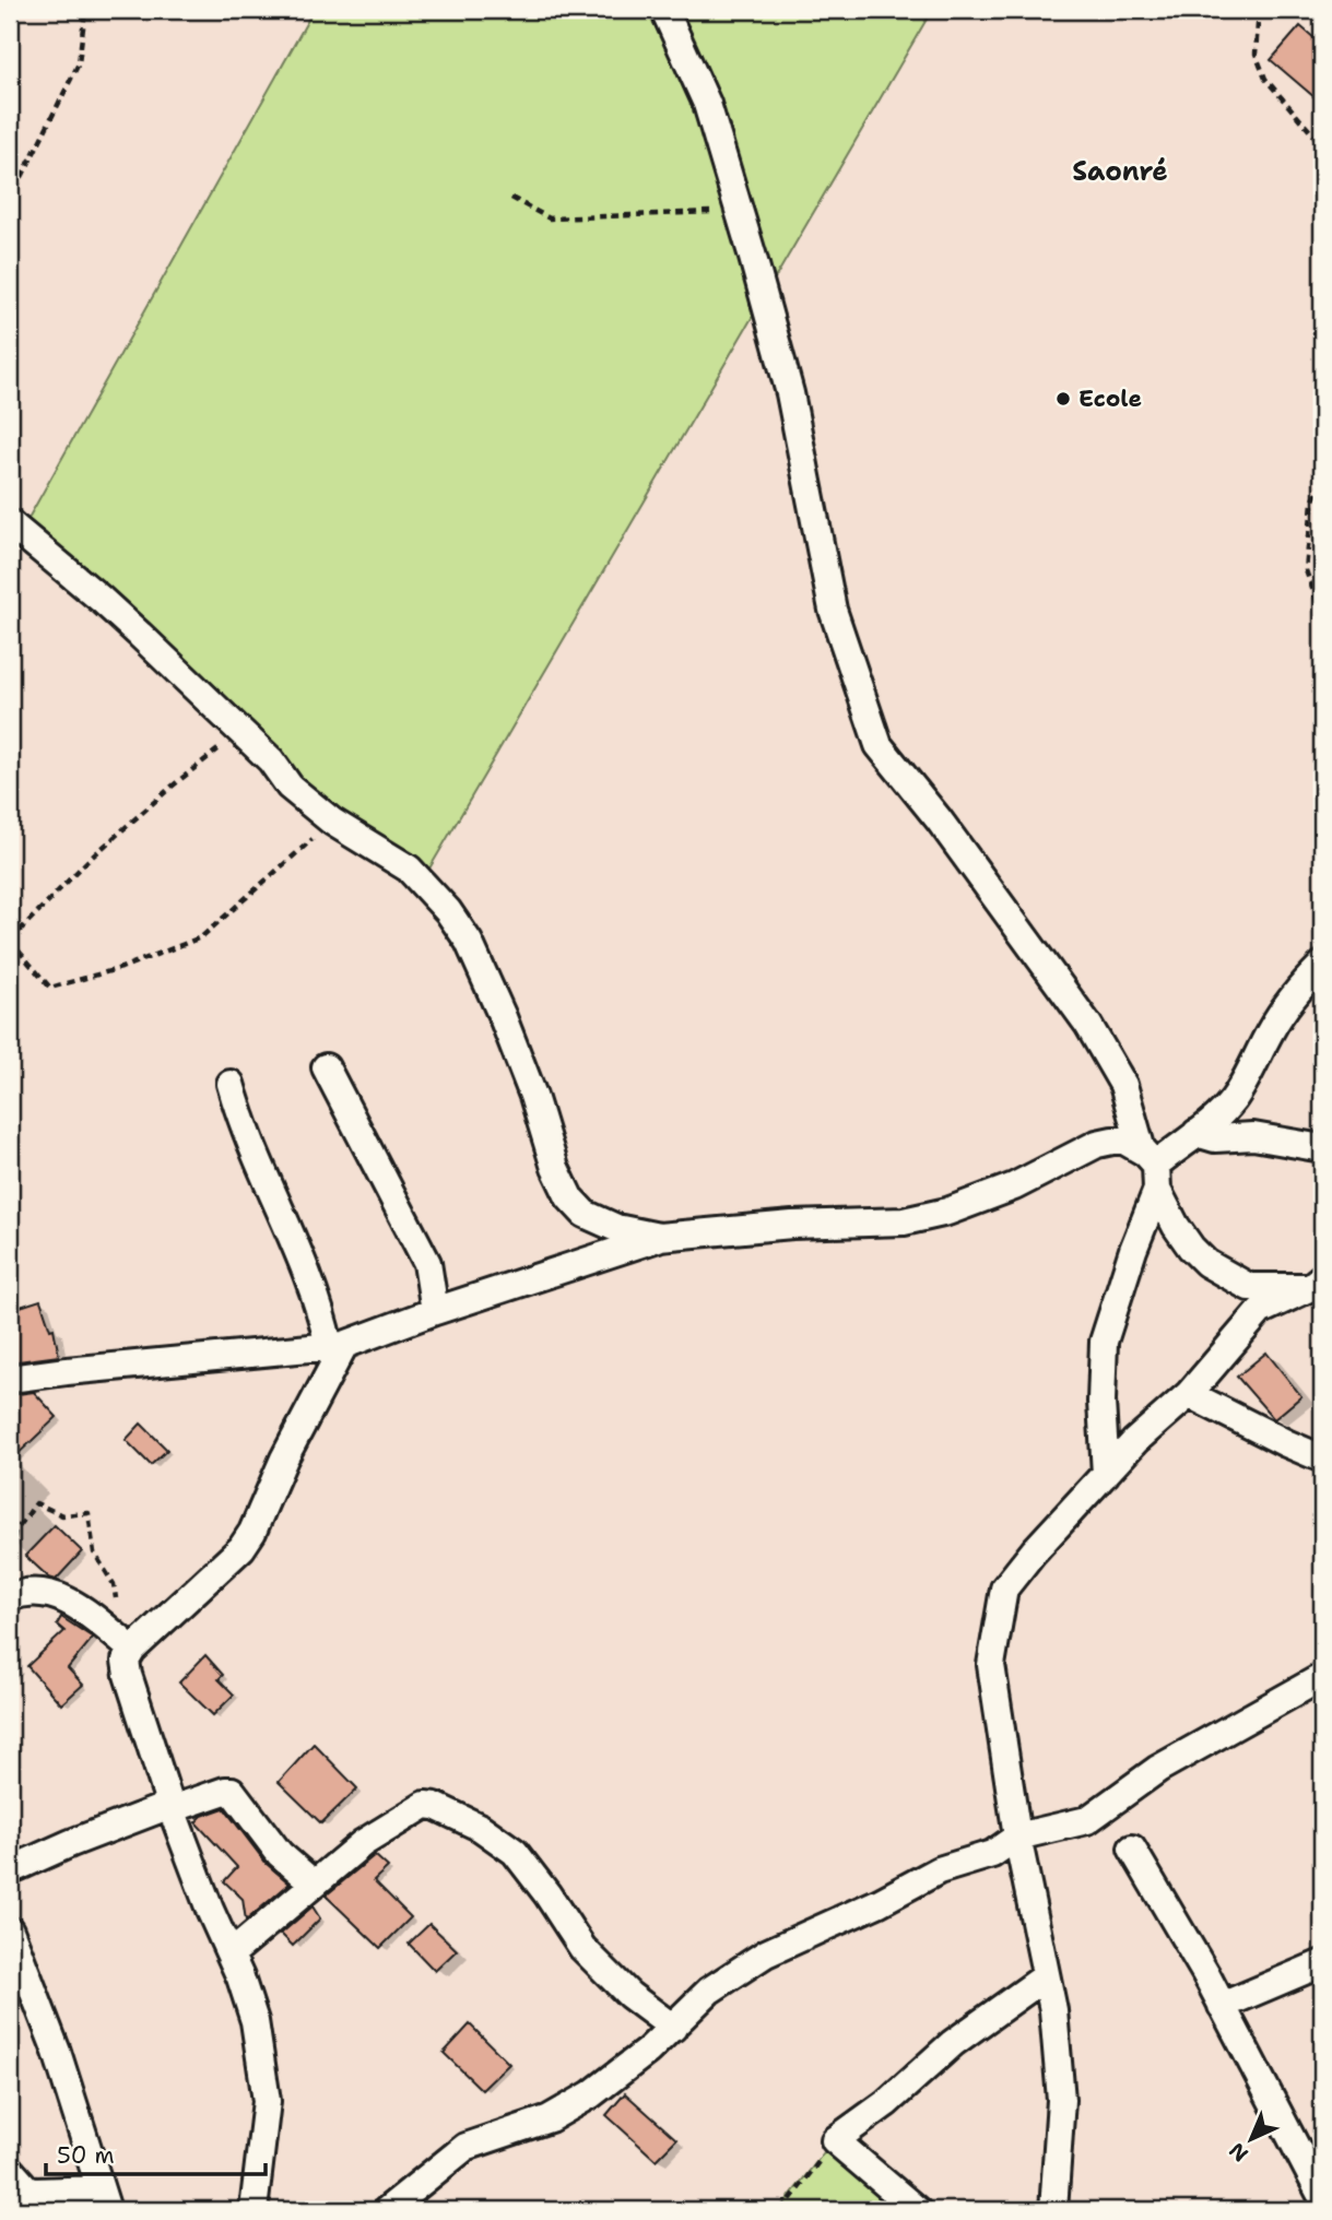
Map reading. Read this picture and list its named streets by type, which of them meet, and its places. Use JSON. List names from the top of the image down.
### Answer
{
  "districts": ["Saonré"],
  "places": ["Ecole"],
  "scale_bar": "50 m",
  "north": "bottom left"
}
